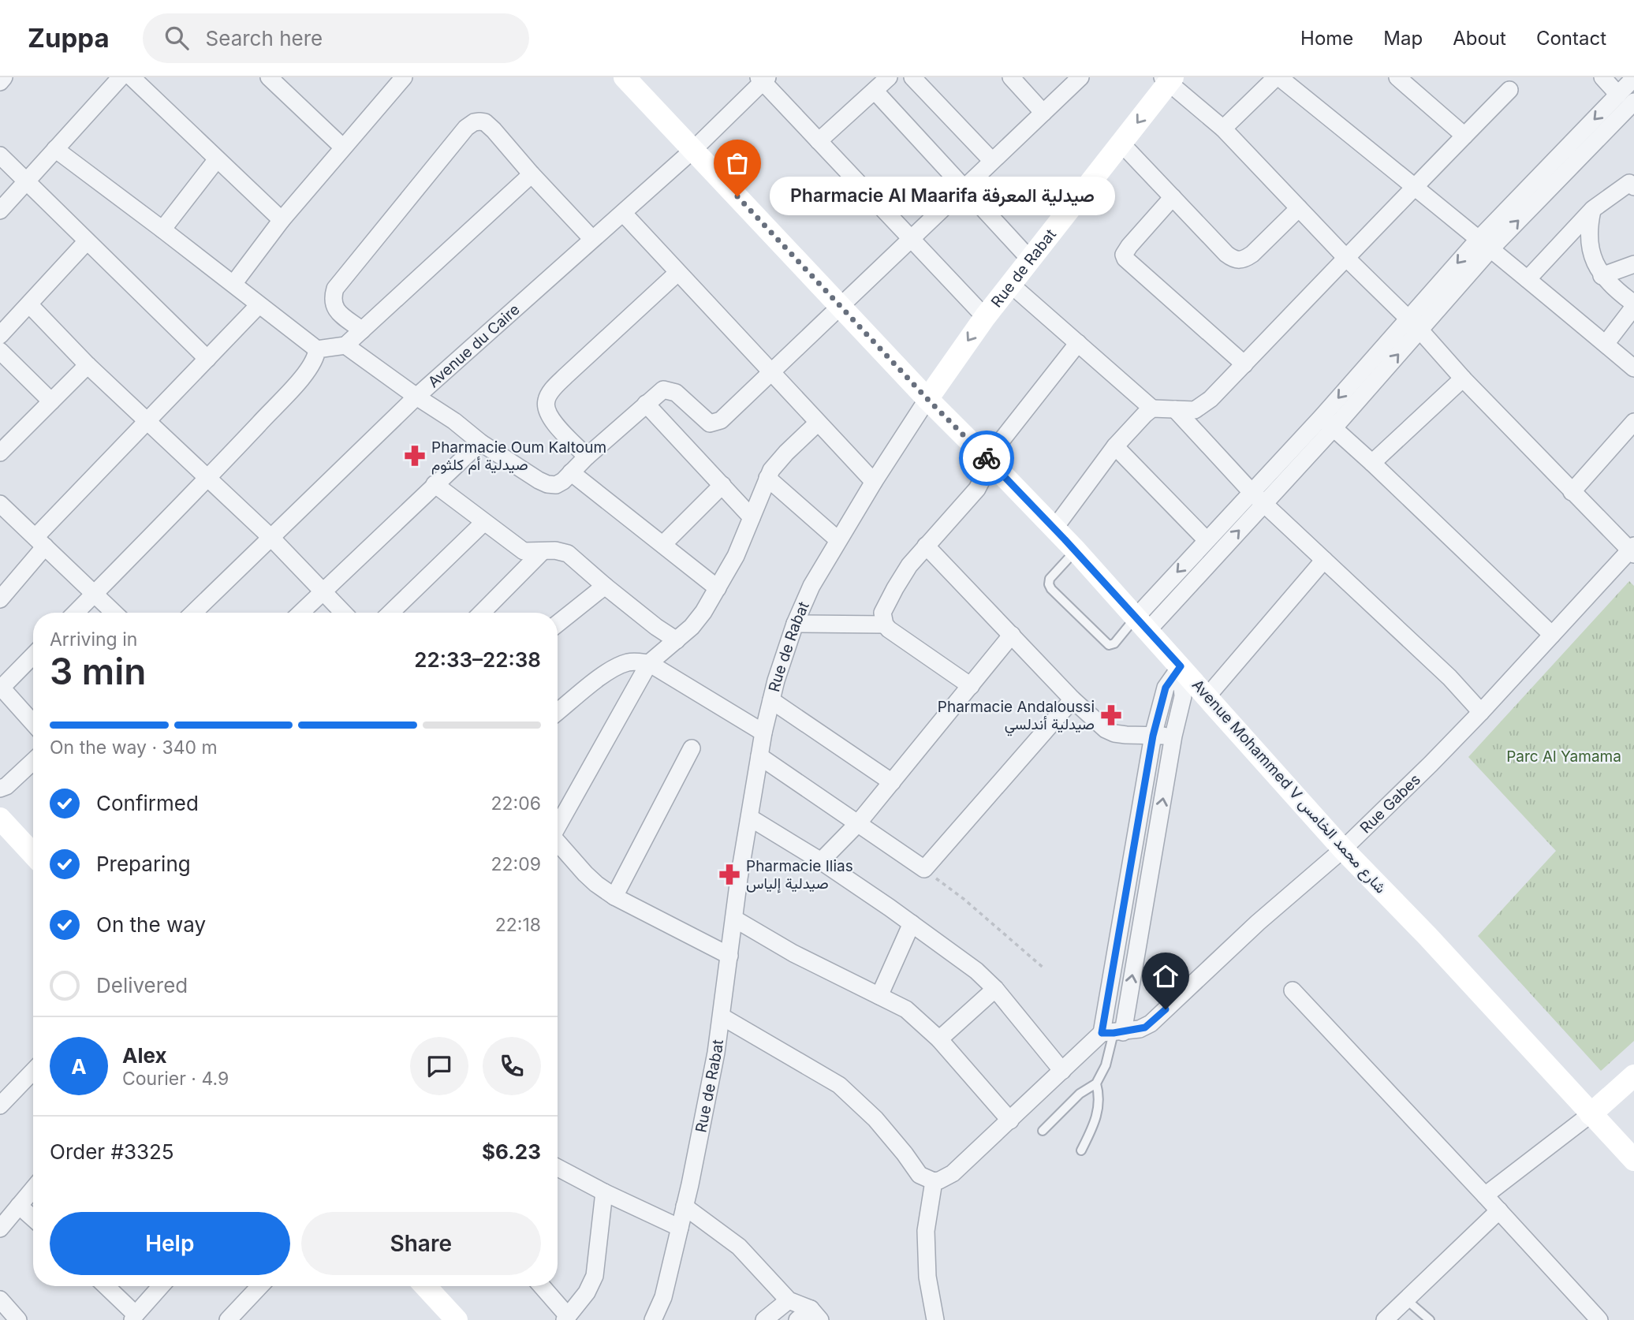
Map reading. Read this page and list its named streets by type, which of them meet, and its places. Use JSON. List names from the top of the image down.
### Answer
{
  "streets": {
    "main road": ["Rue de Rabat", "Avenue Mohammed V شارع محمد الخامس"],
    "street": ["Avenue du Caire", "Rue Gabes"]
  },
  "crossings": [
    ["Rue de Rabat", "Avenue Mohammed V شارع محمد الخامس"],
    ["Avenue du Caire", "Avenue Mohammed V شارع محمد الخامس"],
    ["Avenue Mohammed V شارع محمد الخامس", "Rue Gabes"]
  ],
  "parks": ["Parc Al Yamama"],
  "places": {
    "other": ["Pharmacie Al Maarifa صيدلية المعرفة"],
    "pharmacy": ["Pharmacie Oum Kaltoum صيدلية أم كلثوم", "Pharmacie Andaloussi صيدلية أندلسي", "Pharmacie Ilias صيدلية إلياس"]
  },
  "page": {
    "header": "Zuppa",
    "search": "Search here",
    "nav": [
      "Home",
      "Map",
      "About",
      "Contact"
    ],
    "bubble": "Pharmacie Al Maarifa صيدلية المعرفة",
    "heading": ["3 min", "Arriving in", "22:33–22:38"],
    "panel": [
      "Alex",
      "Courier · 4.9",
      "Order #3325",
      "$6.23"
    ],
    "bar": "On the way · 340 m",
    "list": [
      ["Confirmed", "22:06"],
      ["Preparing", "22:09"],
      ["On the way", "22:18"],
      "Delivered"
    ],
    "round": "A",
    "buttons": ["Help", "Share"]
  }
}
